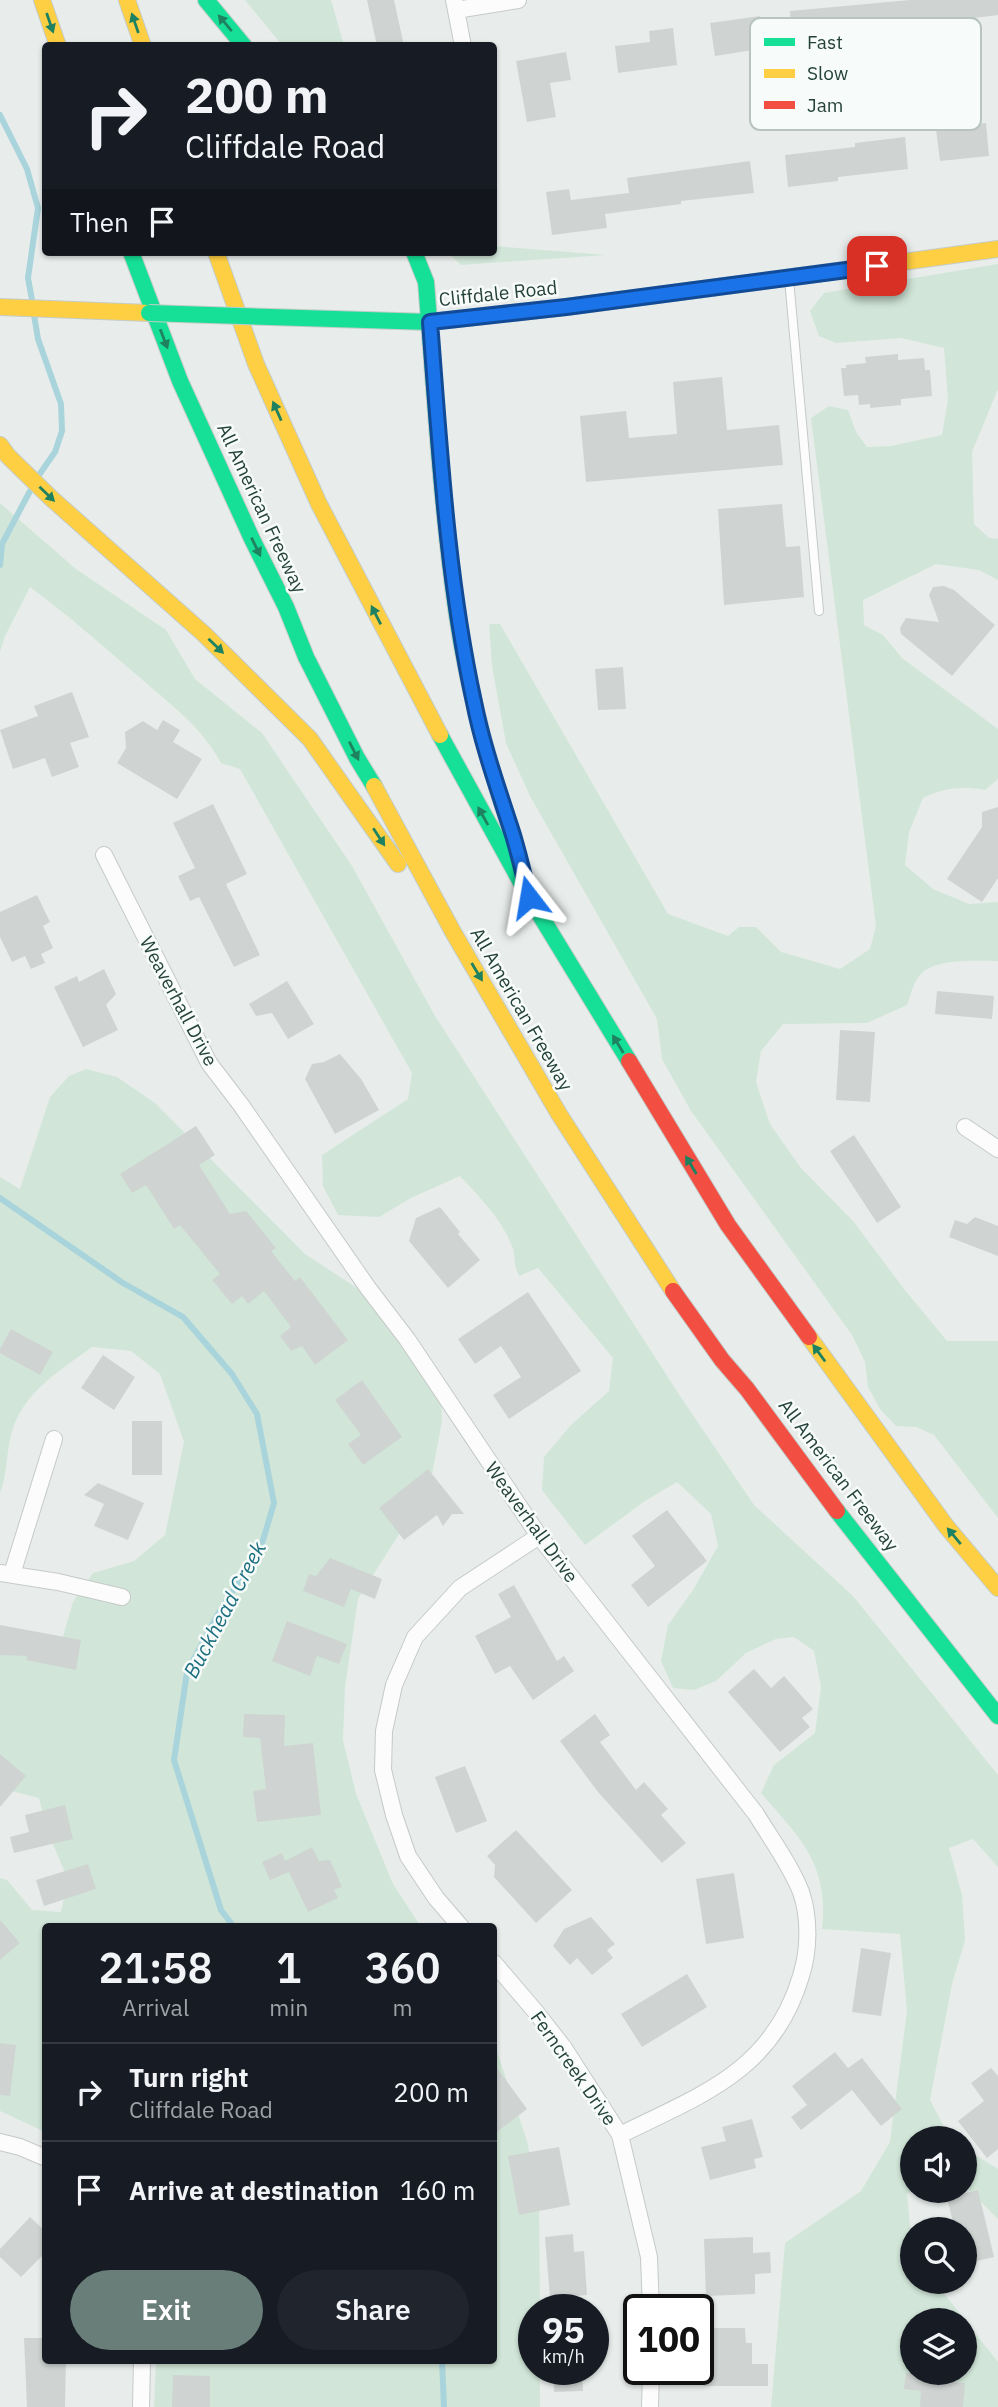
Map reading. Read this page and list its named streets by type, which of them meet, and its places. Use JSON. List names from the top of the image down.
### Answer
{
  "streets": {
    "main road": ["Cliffdale Road", "All American Freeway"],
    "street": ["Weaverhall Drive", "Ferncreek Drive"]
  },
  "crossings": [
    ["Weaverhall Drive", "Ferncreek Drive"]
  ],
  "water": ["Buckhead Creek"],
  "legend": ["Fast", "Slow", "Jam"],
  "page": {
    "turn": ["200 m", "Cliffdale Road"],
    "then": "Then",
    "eta": [
      "21:58",
      "Arrival",
      "1",
      "min",
      "360",
      "m"
    ],
    "list": [
      {
        "name": "Turn right",
        "note": "Cliffdale Road",
        "value": "200 m"
      },
      {
        "name": "Arrive at destination",
        "value": "160 m"
      }
    ],
    "buttons": ["Exit", "Share"],
    "speed": "95 km/h",
    "limit": "100"
  }
}
